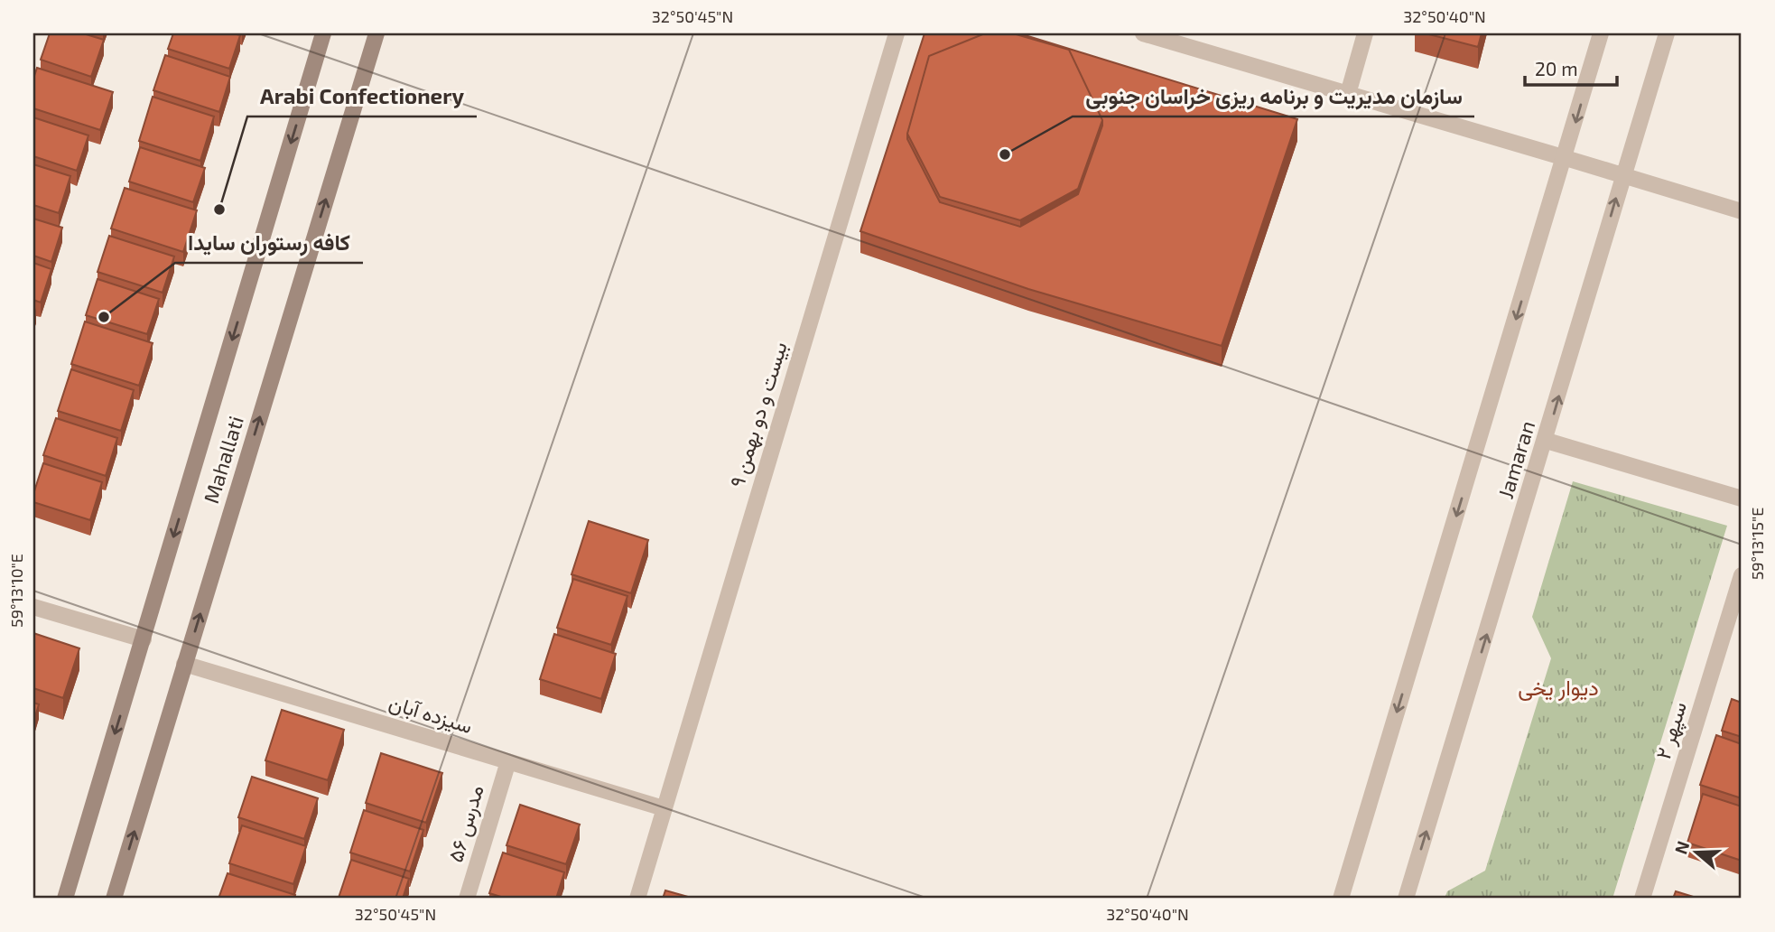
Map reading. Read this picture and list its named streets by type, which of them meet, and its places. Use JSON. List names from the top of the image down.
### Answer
{
  "streets": {
    "main road": ["Mahallati"],
    "street": [
      "بیست و دو بهمن ۹",
      "Jamaran",
      "سیزده آبان",
      "سپهر ۲",
      "مدرس ۵۶"
    ]
  },
  "crossings": [
    ["بیست و دو بهمن ۹", "سیزده آبان"],
    ["Mahallati", "سیزده آبان"],
    ["سیزده آبان", "مدرس ۵۶"]
  ],
  "districts": ["دیوار یخی"],
  "places": ["سازمان مدیریت و برنامه ریزی خراسان جنوبی", "Arabi Confectionery", "کافه رستوران سایدا"],
  "scale_bar": "20 m",
  "north": "left",
  "coordinates": [
    "32°50'45\"N",
    "32°50'40\"N",
    "59°13'15\"E",
    "59°13'10\"E"
  ]
}
